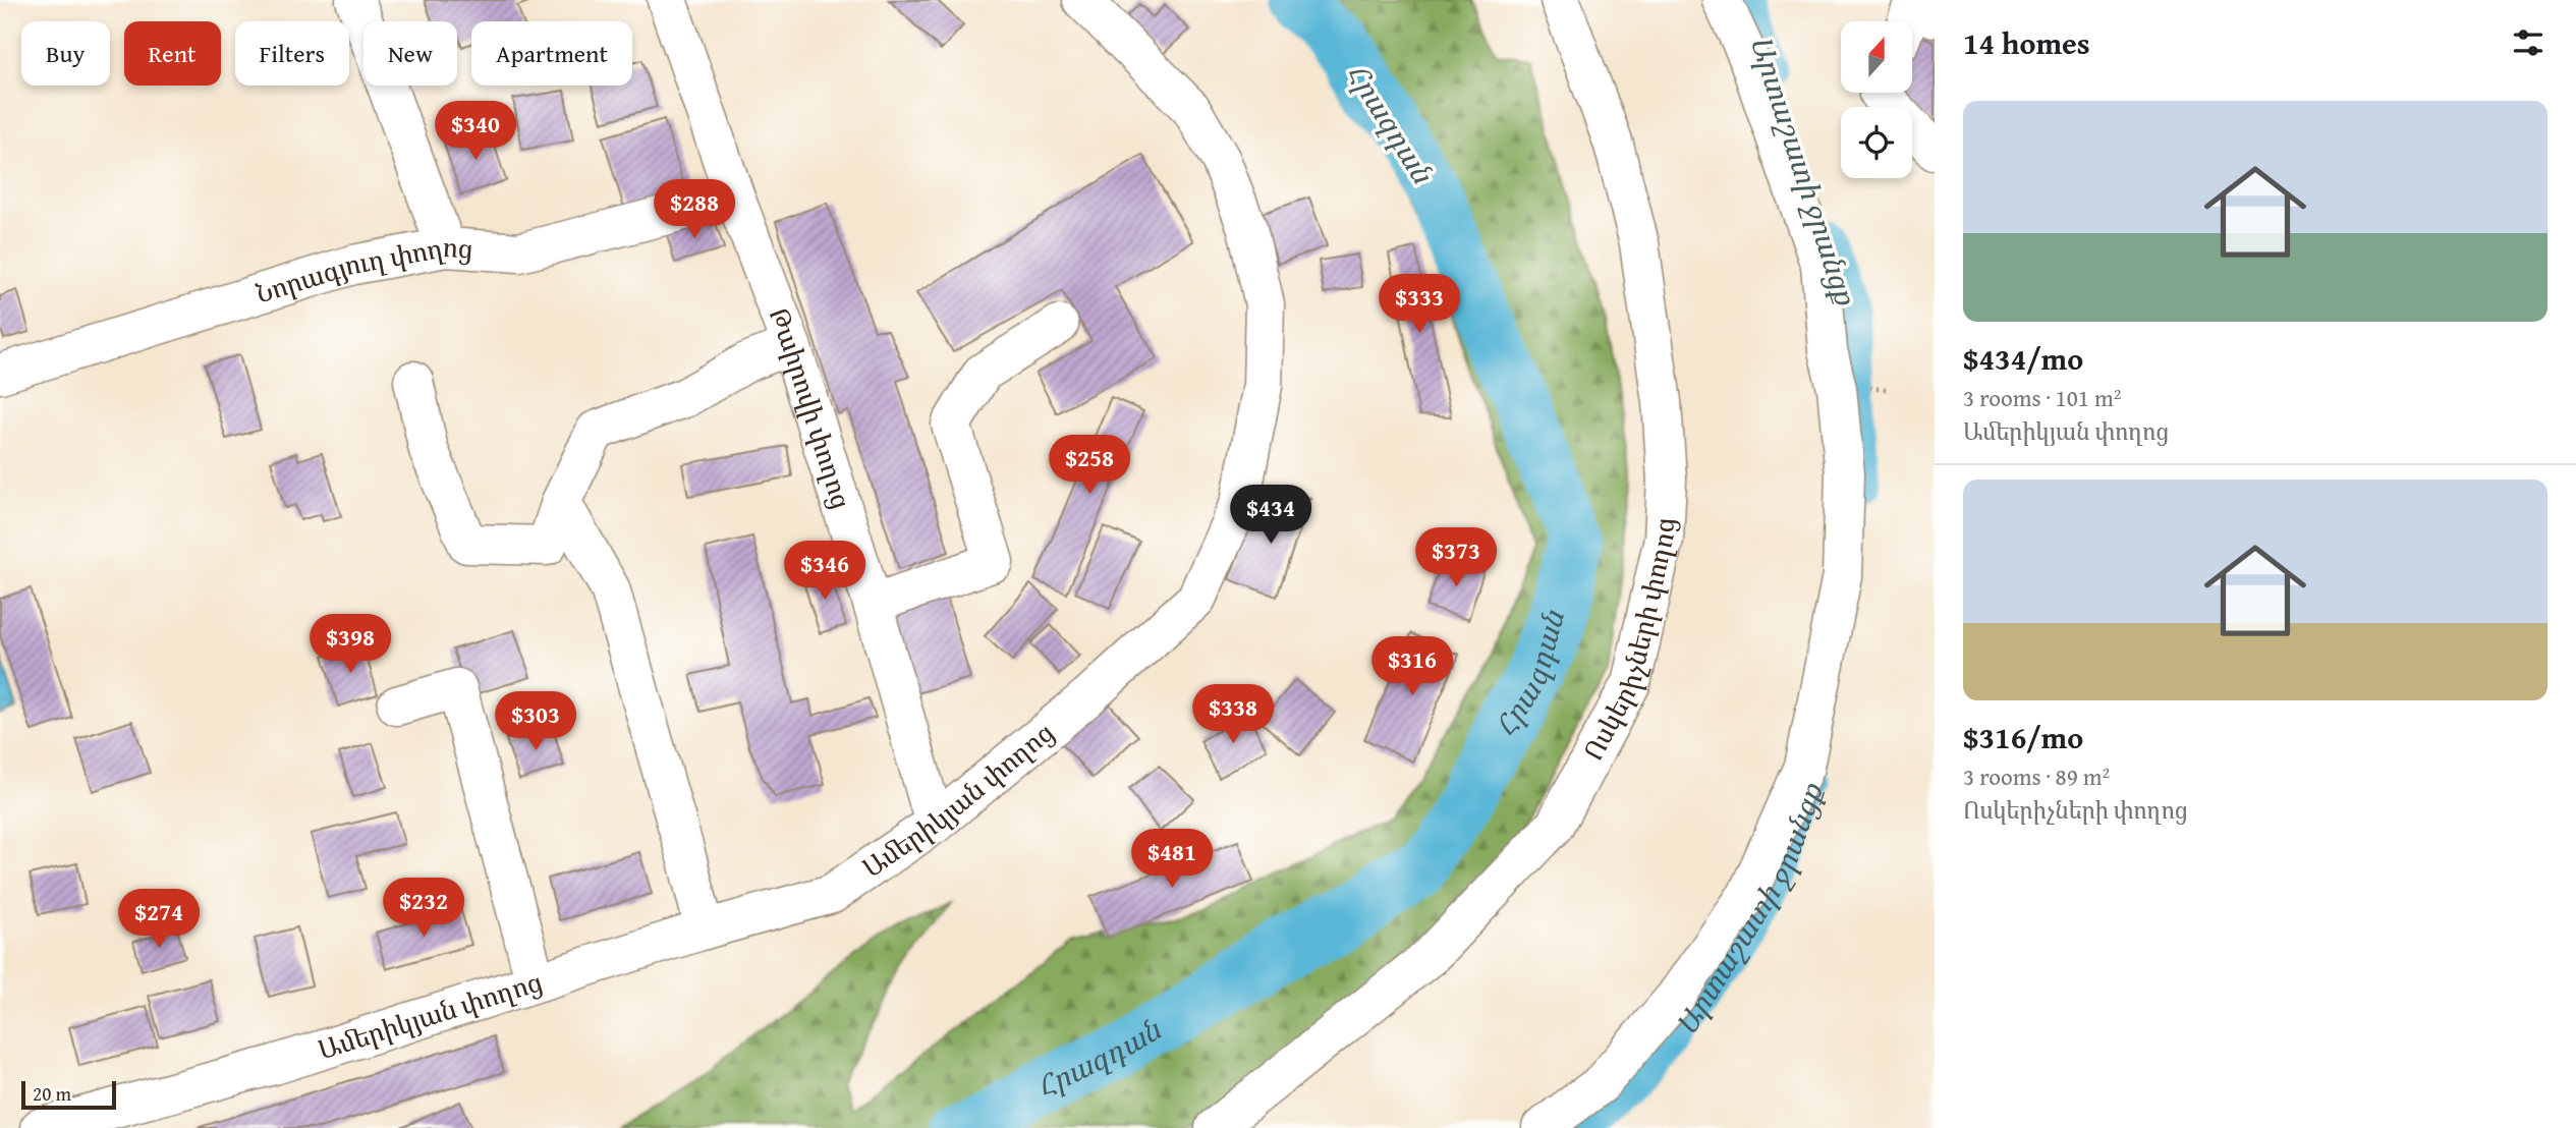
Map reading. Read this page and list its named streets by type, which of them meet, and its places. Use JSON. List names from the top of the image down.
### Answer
{
  "streets": {
    "street": [
      "Նորագյուղ փողոց",
      "Թաիրովի փողոց",
      "Ոսկերիչների փողոց",
      "Ամերիկյան փողոց"
    ]
  },
  "crossings": [
    ["Նորագյուղ փողոց", "Թաիրովի փողոց"],
    ["Թաիրովի փողոց", "Ամերիկյան փողոց"]
  ],
  "water": ["Հրազդան", "Արտաշատի ջրանցք"],
  "scale_bar": "20 m",
  "north": "top",
  "page": {
    "heading": "14 homes",
    "chip": [
      "Buy",
      "Rent",
      "Filters",
      "New",
      "Apartment"
    ],
    "list": [
      {
        "name": "$434/mo",
        "note": "3 rooms · 101 m² · Ամերիկյան փողոց"
      },
      {
        "name": "$316/mo",
        "note": "3 rooms · 89 m² · Ոսկերիչների փողոց"
      }
    ],
    "price": [
      "$340",
      "$288",
      "$333",
      "$258",
      "$434",
      "$373",
      "$346",
      "$398",
      "$316",
      "$338",
      "$303",
      "$481",
      "$232",
      "$274"
    ],
    "scale": "20 m"
  }
}
